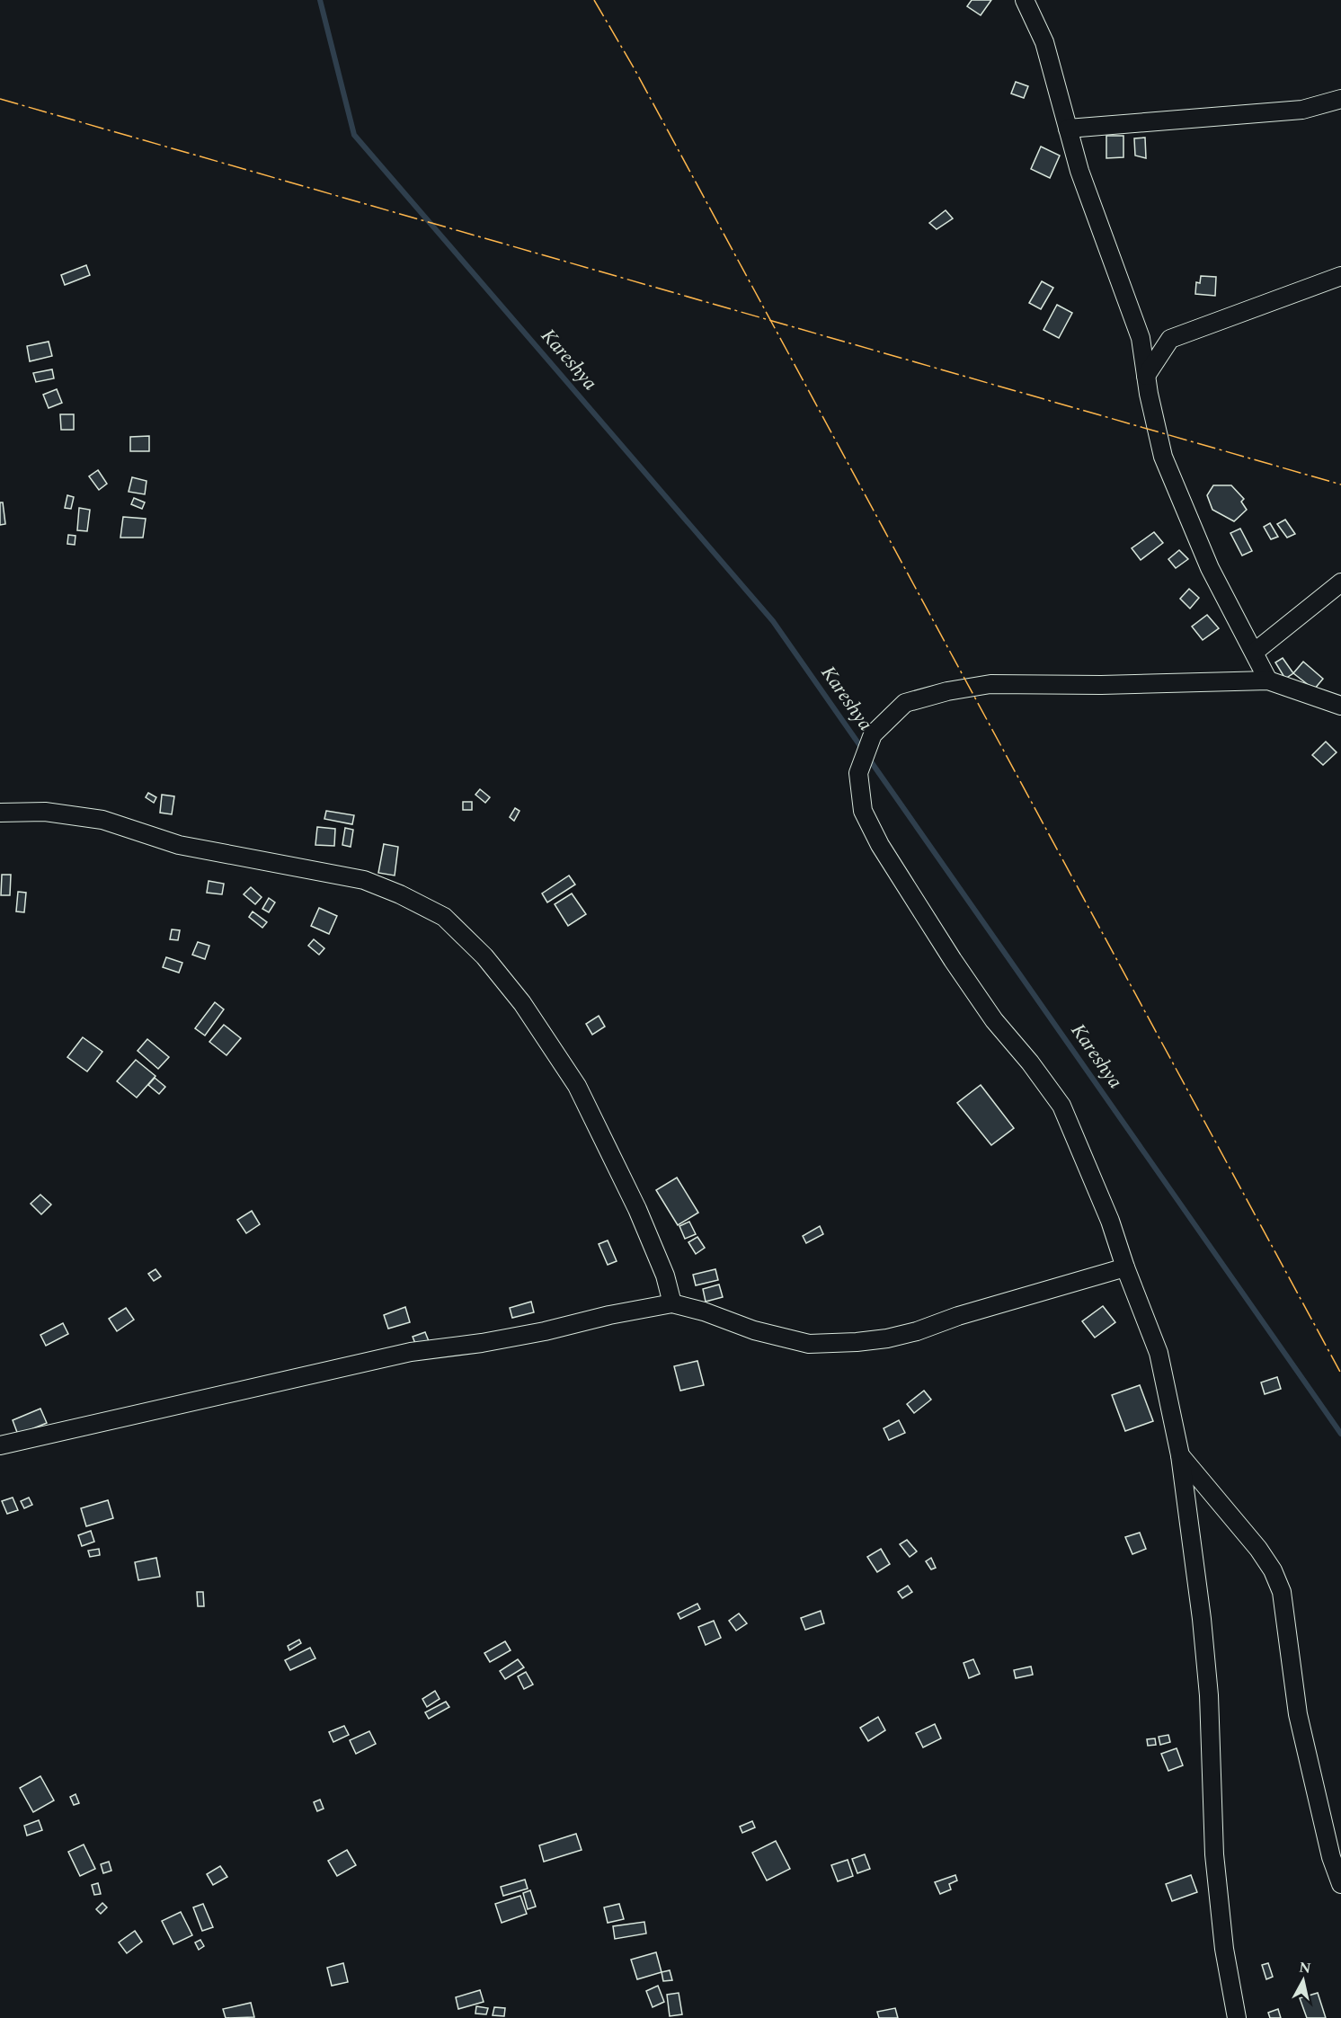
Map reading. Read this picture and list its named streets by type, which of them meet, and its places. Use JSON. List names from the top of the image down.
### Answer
{
  "water": ["Kareshya"],
  "north": "top"
}
